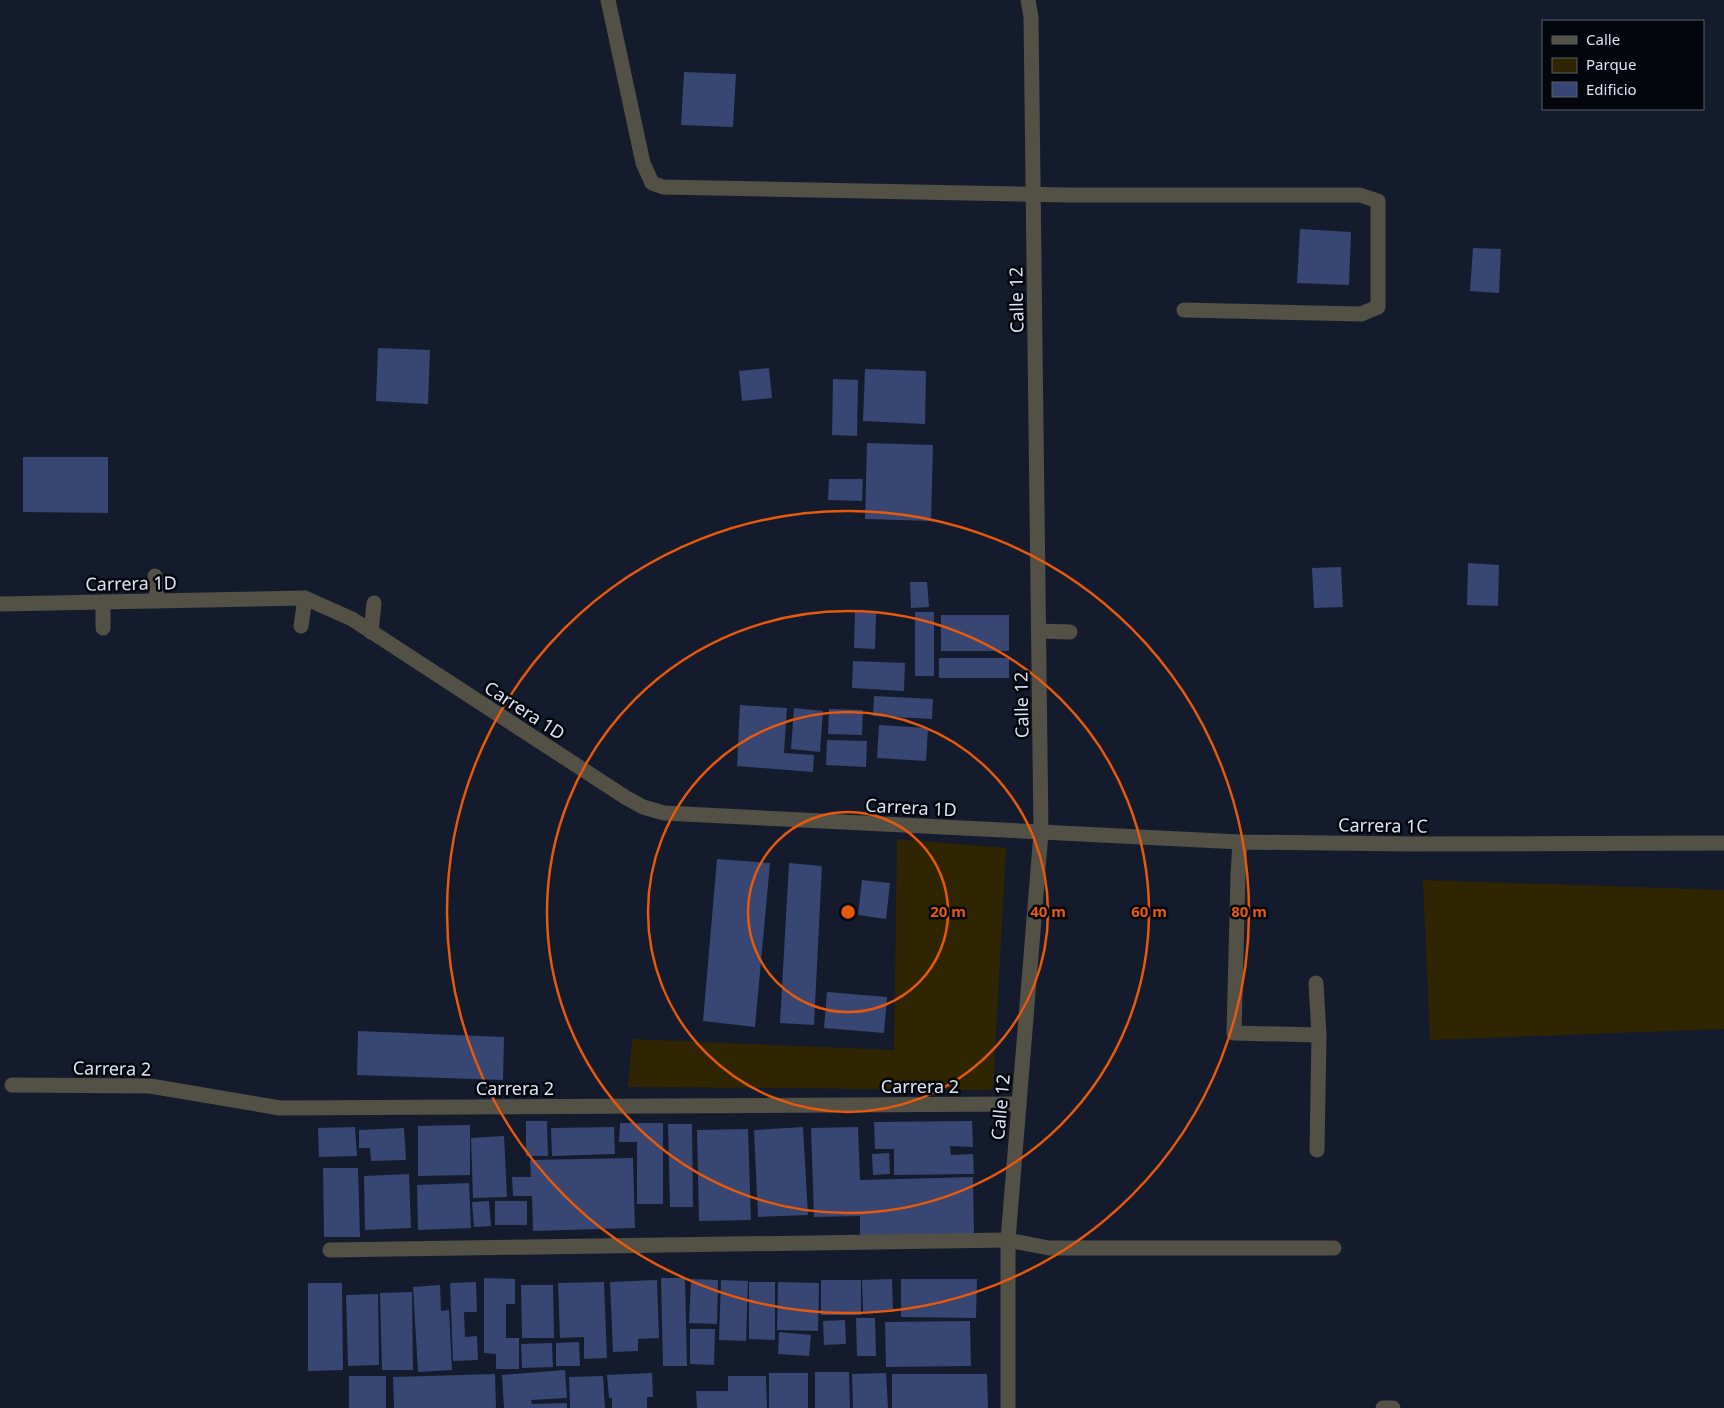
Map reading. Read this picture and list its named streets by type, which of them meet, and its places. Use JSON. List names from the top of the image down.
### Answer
{
  "streets": {
    "street": [
      "Calle 12",
      "Carrera 1D",
      "Carrera 1C",
      "Carrera 2"
    ]
  },
  "crossings": [
    ["Calle 12", "Carrera 1D"],
    ["Calle 12", "Carrera 1C"],
    ["Calle 12", "Carrera 2"],
    ["Carrera 1D", "Carrera 1C"]
  ],
  "legend": ["Calle", "Parque", "Edificio"],
  "rings": [
    "20 m",
    "40 m",
    "60 m",
    "80 m"
  ]
}
